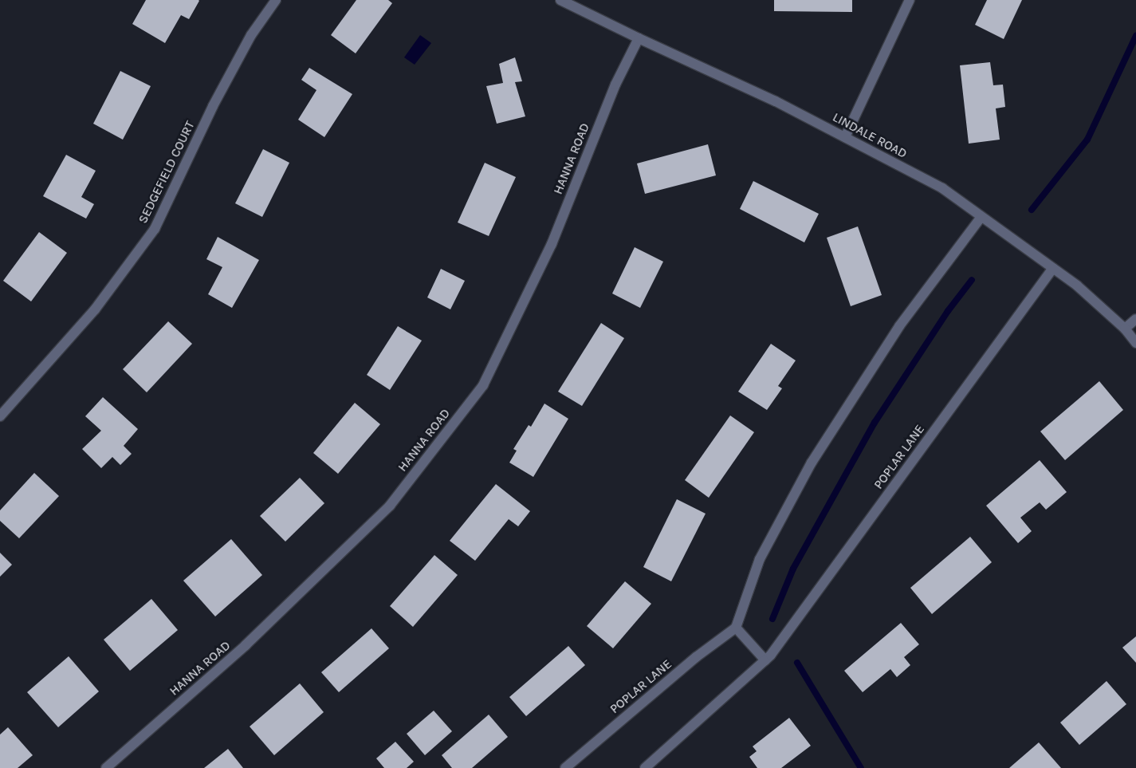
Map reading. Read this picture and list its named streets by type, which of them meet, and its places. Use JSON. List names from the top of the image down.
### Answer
{
  "streets": {
    "street": [
      "LINDALE ROAD",
      "HANNA ROAD",
      "SEDGEFIELD COURT",
      "POPLAR LANE"
    ]
  },
  "crossings": [
    ["LINDALE ROAD", "HANNA ROAD"],
    ["LINDALE ROAD", "POPLAR LANE"]
  ]
}
